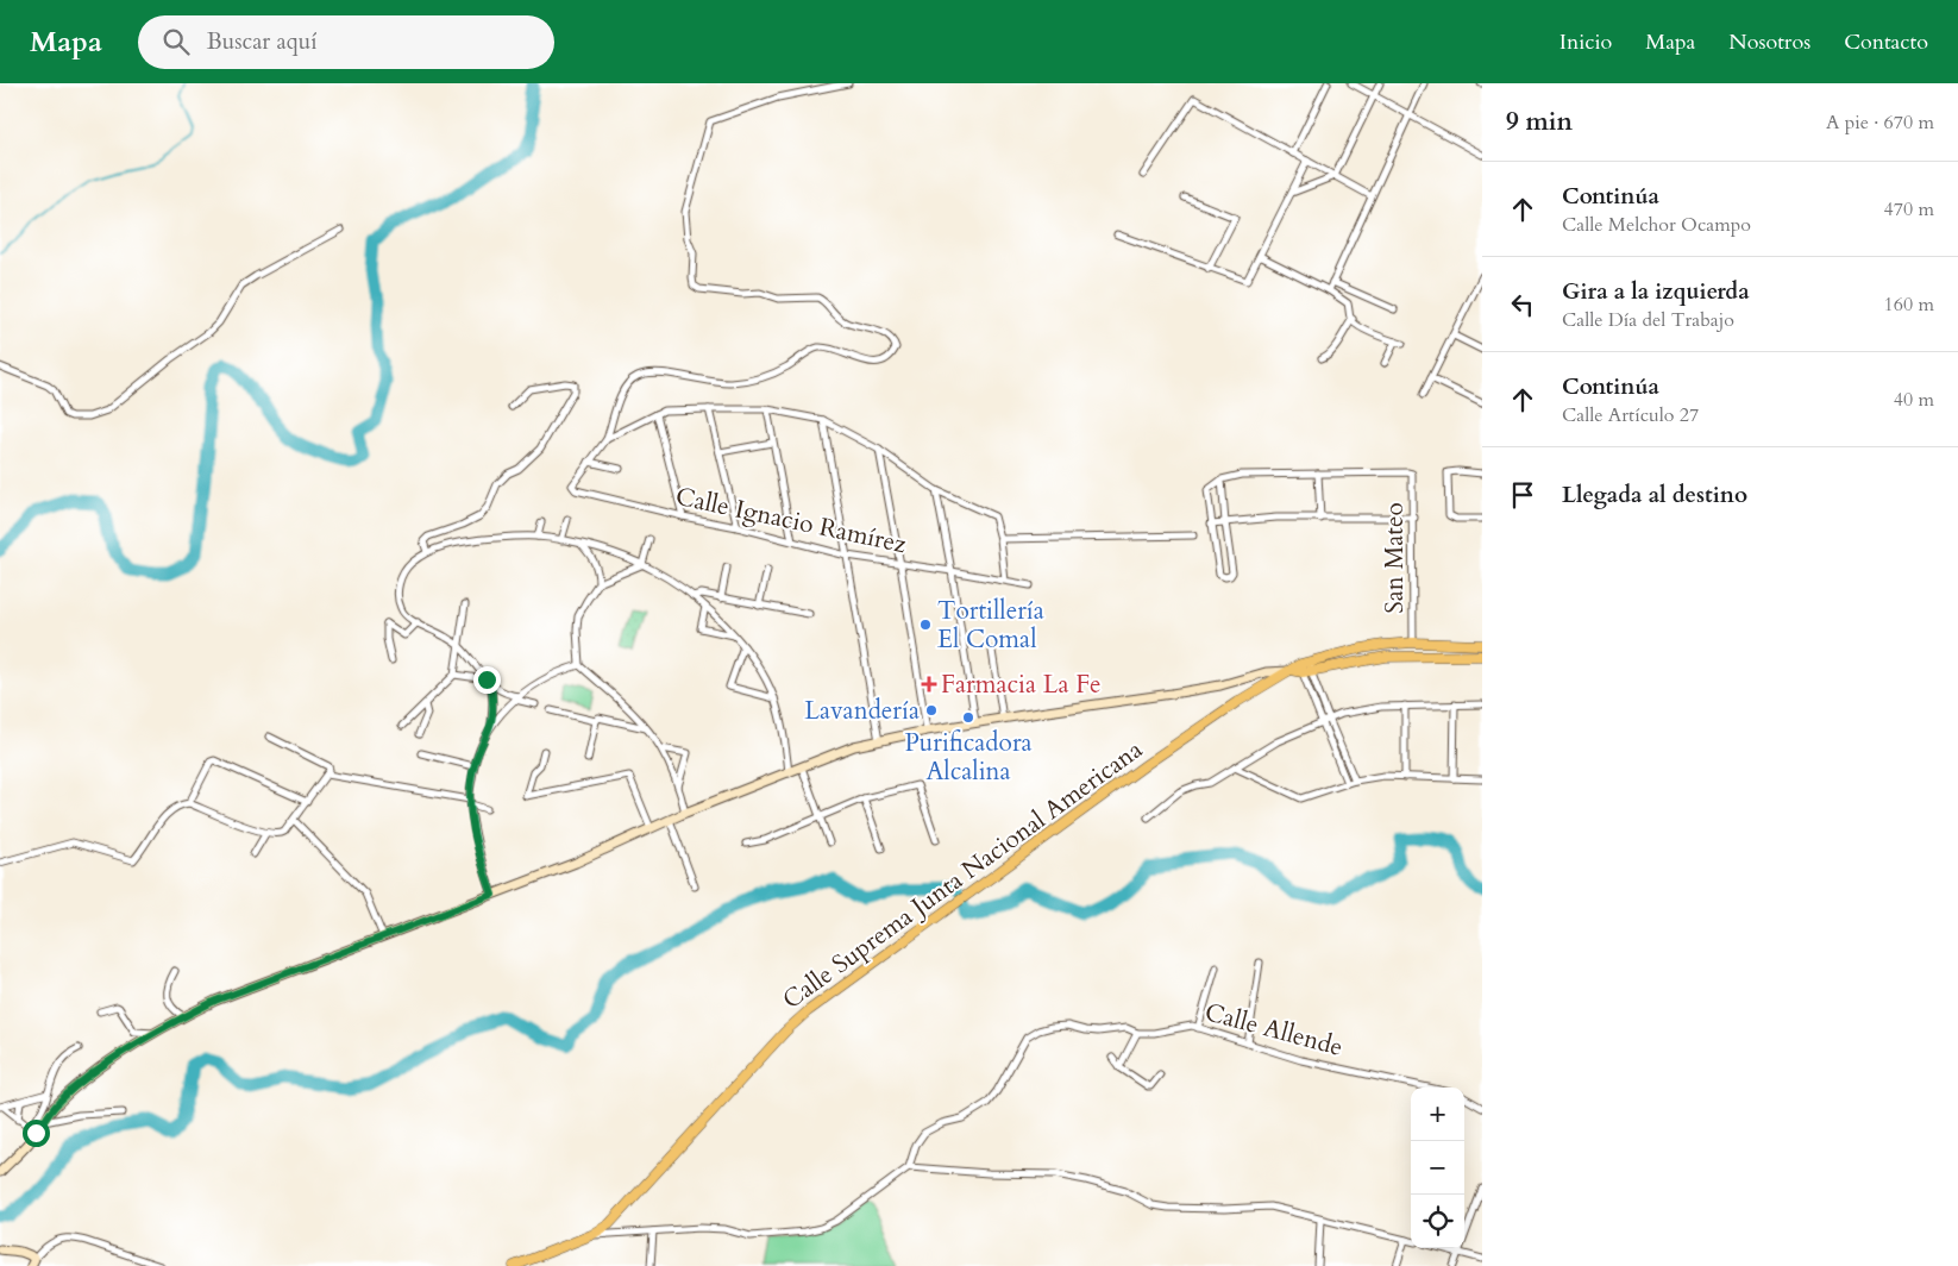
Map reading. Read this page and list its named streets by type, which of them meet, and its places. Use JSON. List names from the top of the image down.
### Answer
{
  "streets": {
    "main road": ["Calle Suprema Junta Nacional Americana"],
    "street": ["Calle Ignacio Ramírez", "San Mateo", "Calle Allende"]
  },
  "places": {
    "other": ["Tortillería El Comal", "Lavandería", "Purificadora Alcalina"],
    "health": ["Farmacia La Fe"]
  },
  "page": {
    "header": "Mapa",
    "search": "Buscar aquí",
    "nav": [
      "Inicio",
      "Mapa",
      "Nosotros",
      "Contacto"
    ],
    "heading": ["9 min", "A pie · 670 m"],
    "list": [
      ["Continúa", "Calle Melchor Ocampo", "470 m"],
      ["Gira a la izquierda", "Calle Día del Trabajo", "160 m"],
      ["Continúa", "Calle Artículo 27", "40 m"],
      "Llegada al destino"
    ],
    "map_buttons": ["+", "−"]
  }
}
